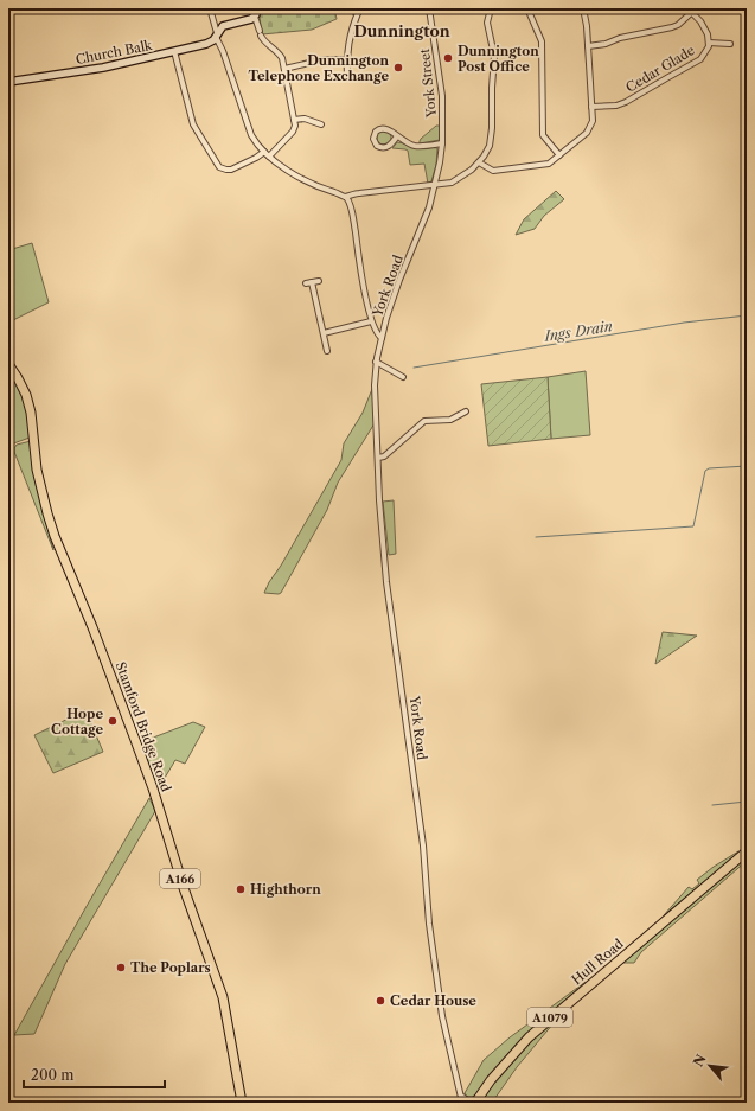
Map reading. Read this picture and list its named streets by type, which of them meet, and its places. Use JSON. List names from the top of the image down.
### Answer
{
  "streets": {
    "highway": [
      "Stamford Bridge Road",
      "A166",
      "Hull Road",
      "A1079"
    ],
    "street": [
      "Church Balk",
      "Cedar Glade",
      "York Street",
      "York Road"
    ]
  },
  "crossings": [
    ["York Street", "York Road"]
  ],
  "districts": ["Dunnington"],
  "water": ["Ings Drain"],
  "places": [
    "Dunnington Post Office",
    "Dunnington Telephone Exchange",
    "Hope Cottage",
    "Highthorn",
    "The Poplars",
    "Cedar House"
  ],
  "scale_bar": "200 m",
  "north": "top left"
}
